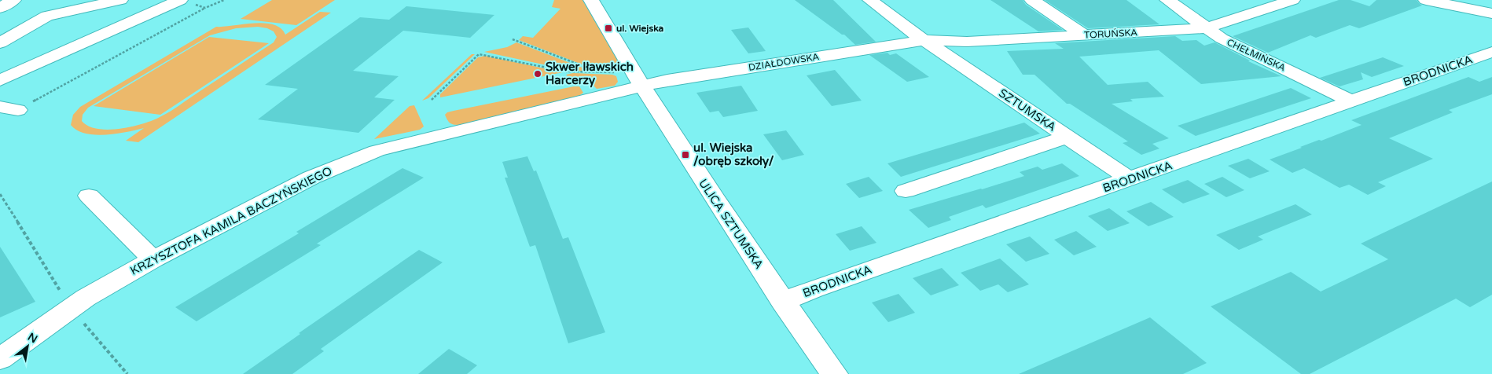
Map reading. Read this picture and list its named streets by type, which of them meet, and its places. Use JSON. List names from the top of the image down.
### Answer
{
  "streets": {
    "street": [
      "TORUŃSKA",
      "CHEŁMIŃSKA",
      "DZIAŁDOWSKA",
      "BRODNICKA",
      "SZTUMSKA",
      "KRZYSZTOFA KAMILA BACZYŃSKIEGO",
      "ULICA SZTUMSKA"
    ]
  },
  "crossings": [
    ["TORUŃSKA", "CHEŁMIŃSKA"],
    ["TORUŃSKA", "DZIAŁDOWSKA"],
    ["TORUŃSKA", "SZTUMSKA"],
    ["CHEŁMIŃSKA", "BRODNICKA"],
    ["DZIAŁDOWSKA", "SZTUMSKA"],
    ["DZIAŁDOWSKA", "KRZYSZTOFA KAMILA BACZYŃSKIEGO"],
    ["DZIAŁDOWSKA", "ULICA SZTUMSKA"],
    ["BRODNICKA", "SZTUMSKA"],
    ["BRODNICKA", "ULICA SZTUMSKA"],
    ["KRZYSZTOFA KAMILA BACZYŃSKIEGO", "ULICA SZTUMSKA"]
  ],
  "places": {
    "transit": ["ul. Wiejska", "ul. Wiejska /obręb szkoły/"],
    "other": ["Skwer Iławskich Harcerzy"]
  },
  "north": "top right"
}
